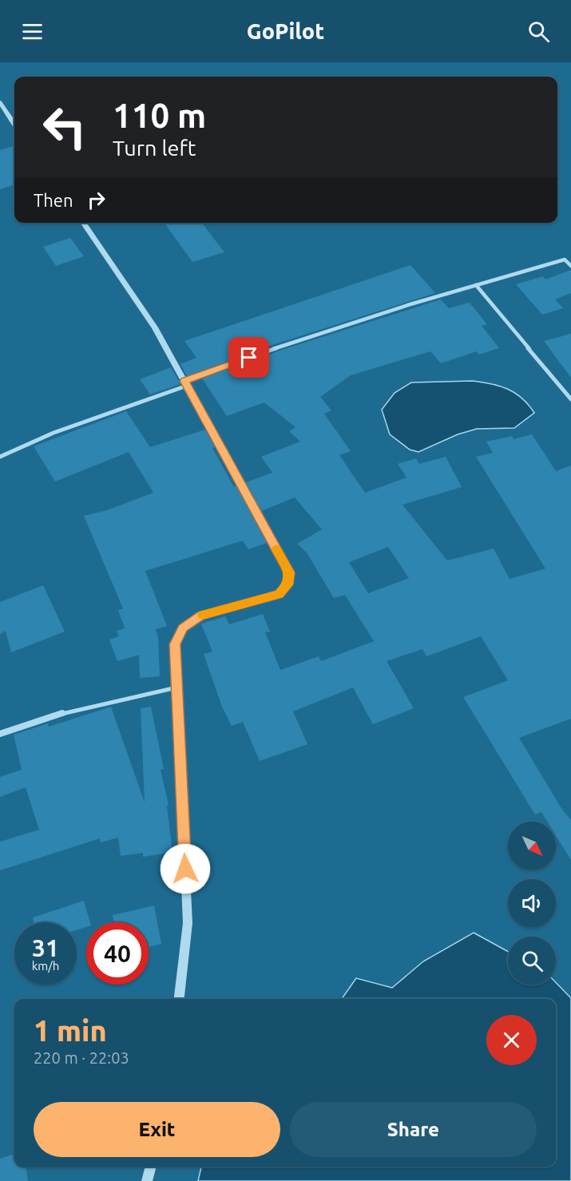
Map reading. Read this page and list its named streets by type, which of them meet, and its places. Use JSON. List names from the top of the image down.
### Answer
{
  "north": "bottom right",
  "page": {
    "header": "GoPilot",
    "turn": ["110 m", "Turn left"],
    "then": "Then",
    "speed": "31 km/h",
    "limit": "40",
    "heading": ["1 min", "220 m · 22:03"],
    "buttons": ["Exit", "Share"]
  }
}
